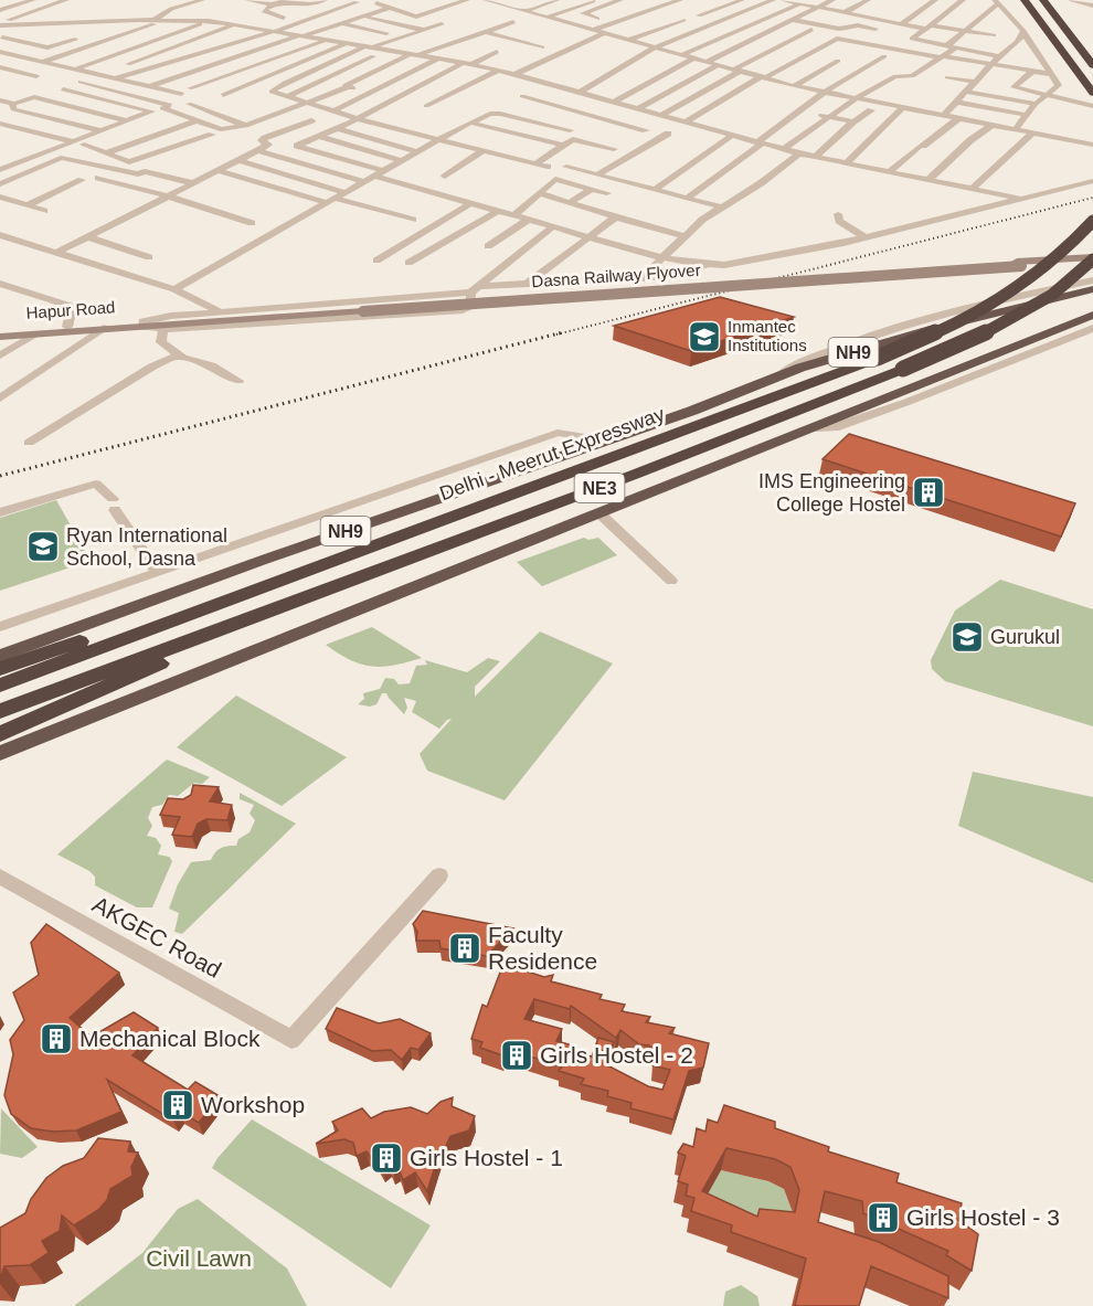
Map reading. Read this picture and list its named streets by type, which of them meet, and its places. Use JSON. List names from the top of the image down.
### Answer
{
  "streets": {
    "highway": ["NH9", "Delhi - Meerut Expressway", "NE3"],
    "main road": ["Dasna Railway Flyover", "Hapur Road"],
    "street": ["AKGEC Road"]
  },
  "crossings": [
    ["Dasna Railway Flyover", "Hapur Road"],
    ["Dasna Railway Flyover", "NE3"]
  ],
  "parks": ["Civil Lawn"],
  "places": {
    "school or university": ["Inmantec Institutions", "Ryan International School, Dasna", "Gurukul"],
    "building": [
      "IMS Engineering College Hostel",
      "Faculty Residence",
      "Mechanical Block",
      "Girls Hostel - 2",
      "Workshop",
      "Girls Hostel - 1",
      "Girls Hostel - 3"
    ]
  }
}
